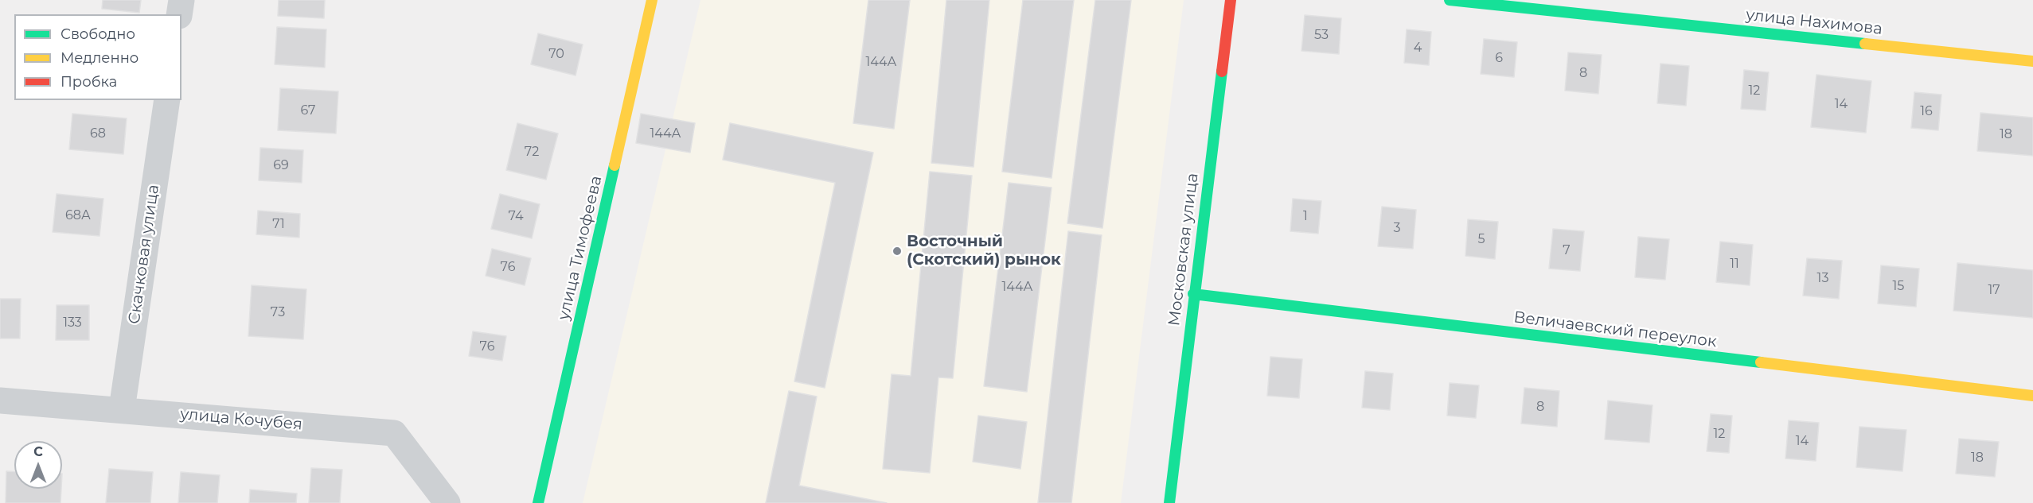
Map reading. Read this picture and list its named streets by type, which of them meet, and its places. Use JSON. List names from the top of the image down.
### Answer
{
  "streets": {
    "street": [
      "улица Нахимова",
      "улица Тимофеева",
      "Московская улица",
      "Скачковая улица",
      "Величаевский переулок",
      "улица Кочубея"
    ]
  },
  "crossings": [
    ["Московская улица", "Величаевский переулок"],
    ["Скачковая улица", "улица Кочубея"]
  ],
  "places": ["Восточный (Скотский) рынок"],
  "house_numbers": [
    "53",
    "4",
    "70",
    "6",
    "144А",
    "8",
    "12",
    "14",
    "67",
    "16",
    "68",
    "144А",
    "18",
    "72",
    "69",
    "68А",
    "74",
    "1",
    "71",
    "3",
    "5",
    "7",
    "11",
    "76",
    "13",
    "15",
    "144А",
    "17",
    "73",
    "133",
    "76",
    "8",
    "12",
    "14",
    "18"
  ],
  "legend": ["Свободно", "Медленно", "Пробка"],
  "north": "top"
}
